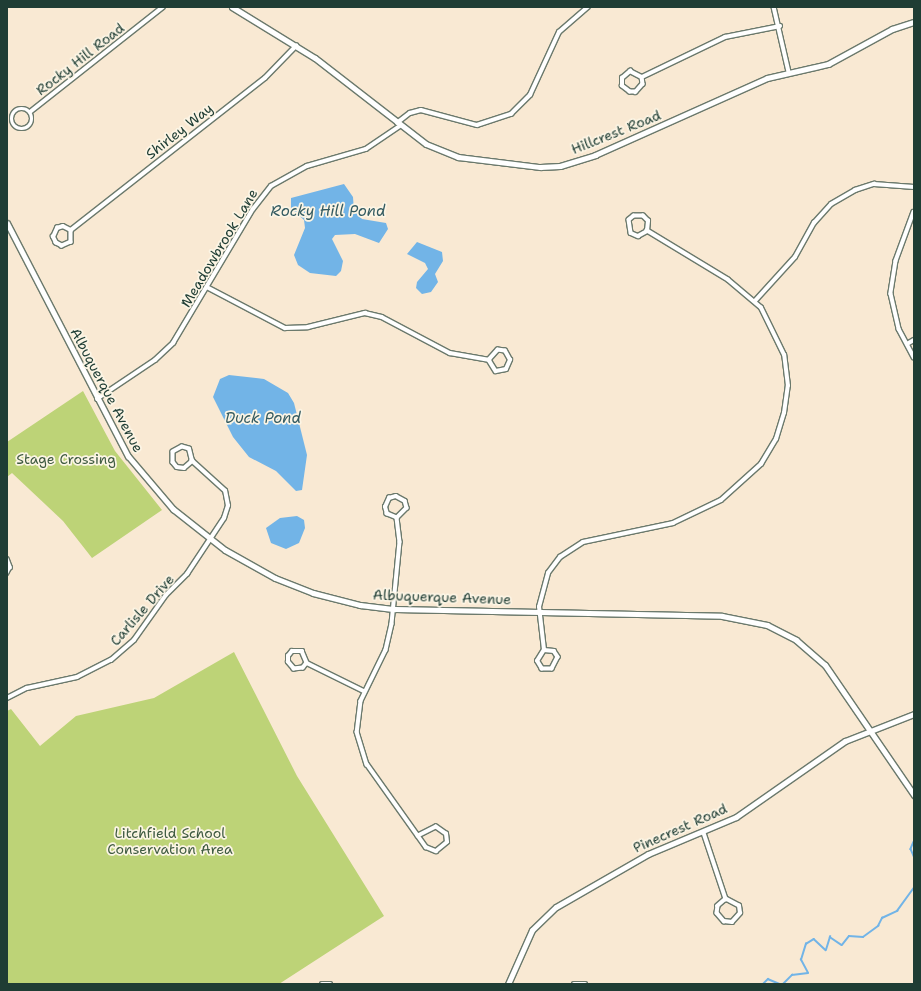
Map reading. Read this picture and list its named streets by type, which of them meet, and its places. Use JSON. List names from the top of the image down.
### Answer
{
  "streets": {
    "street": [
      "Rocky Hill Road",
      "Shirley Way",
      "Hillcrest Road",
      "Meadowbrook Lane",
      "Albuquerque Avenue",
      "Carlisle Drive",
      "Pinecrest Road"
    ]
  },
  "crossings": [
    ["Shirley Way", "Hillcrest Road"],
    ["Hillcrest Road", "Meadowbrook Lane"],
    ["Meadowbrook Lane", "Albuquerque Avenue"],
    ["Albuquerque Avenue", "Carlisle Drive"],
    ["Albuquerque Avenue", "Pinecrest Road"]
  ],
  "water": ["Rocky Hill Pond", "Duck Pond"],
  "parks": ["Stage Crossing", "Litchfield School Conservation Area"]
}
